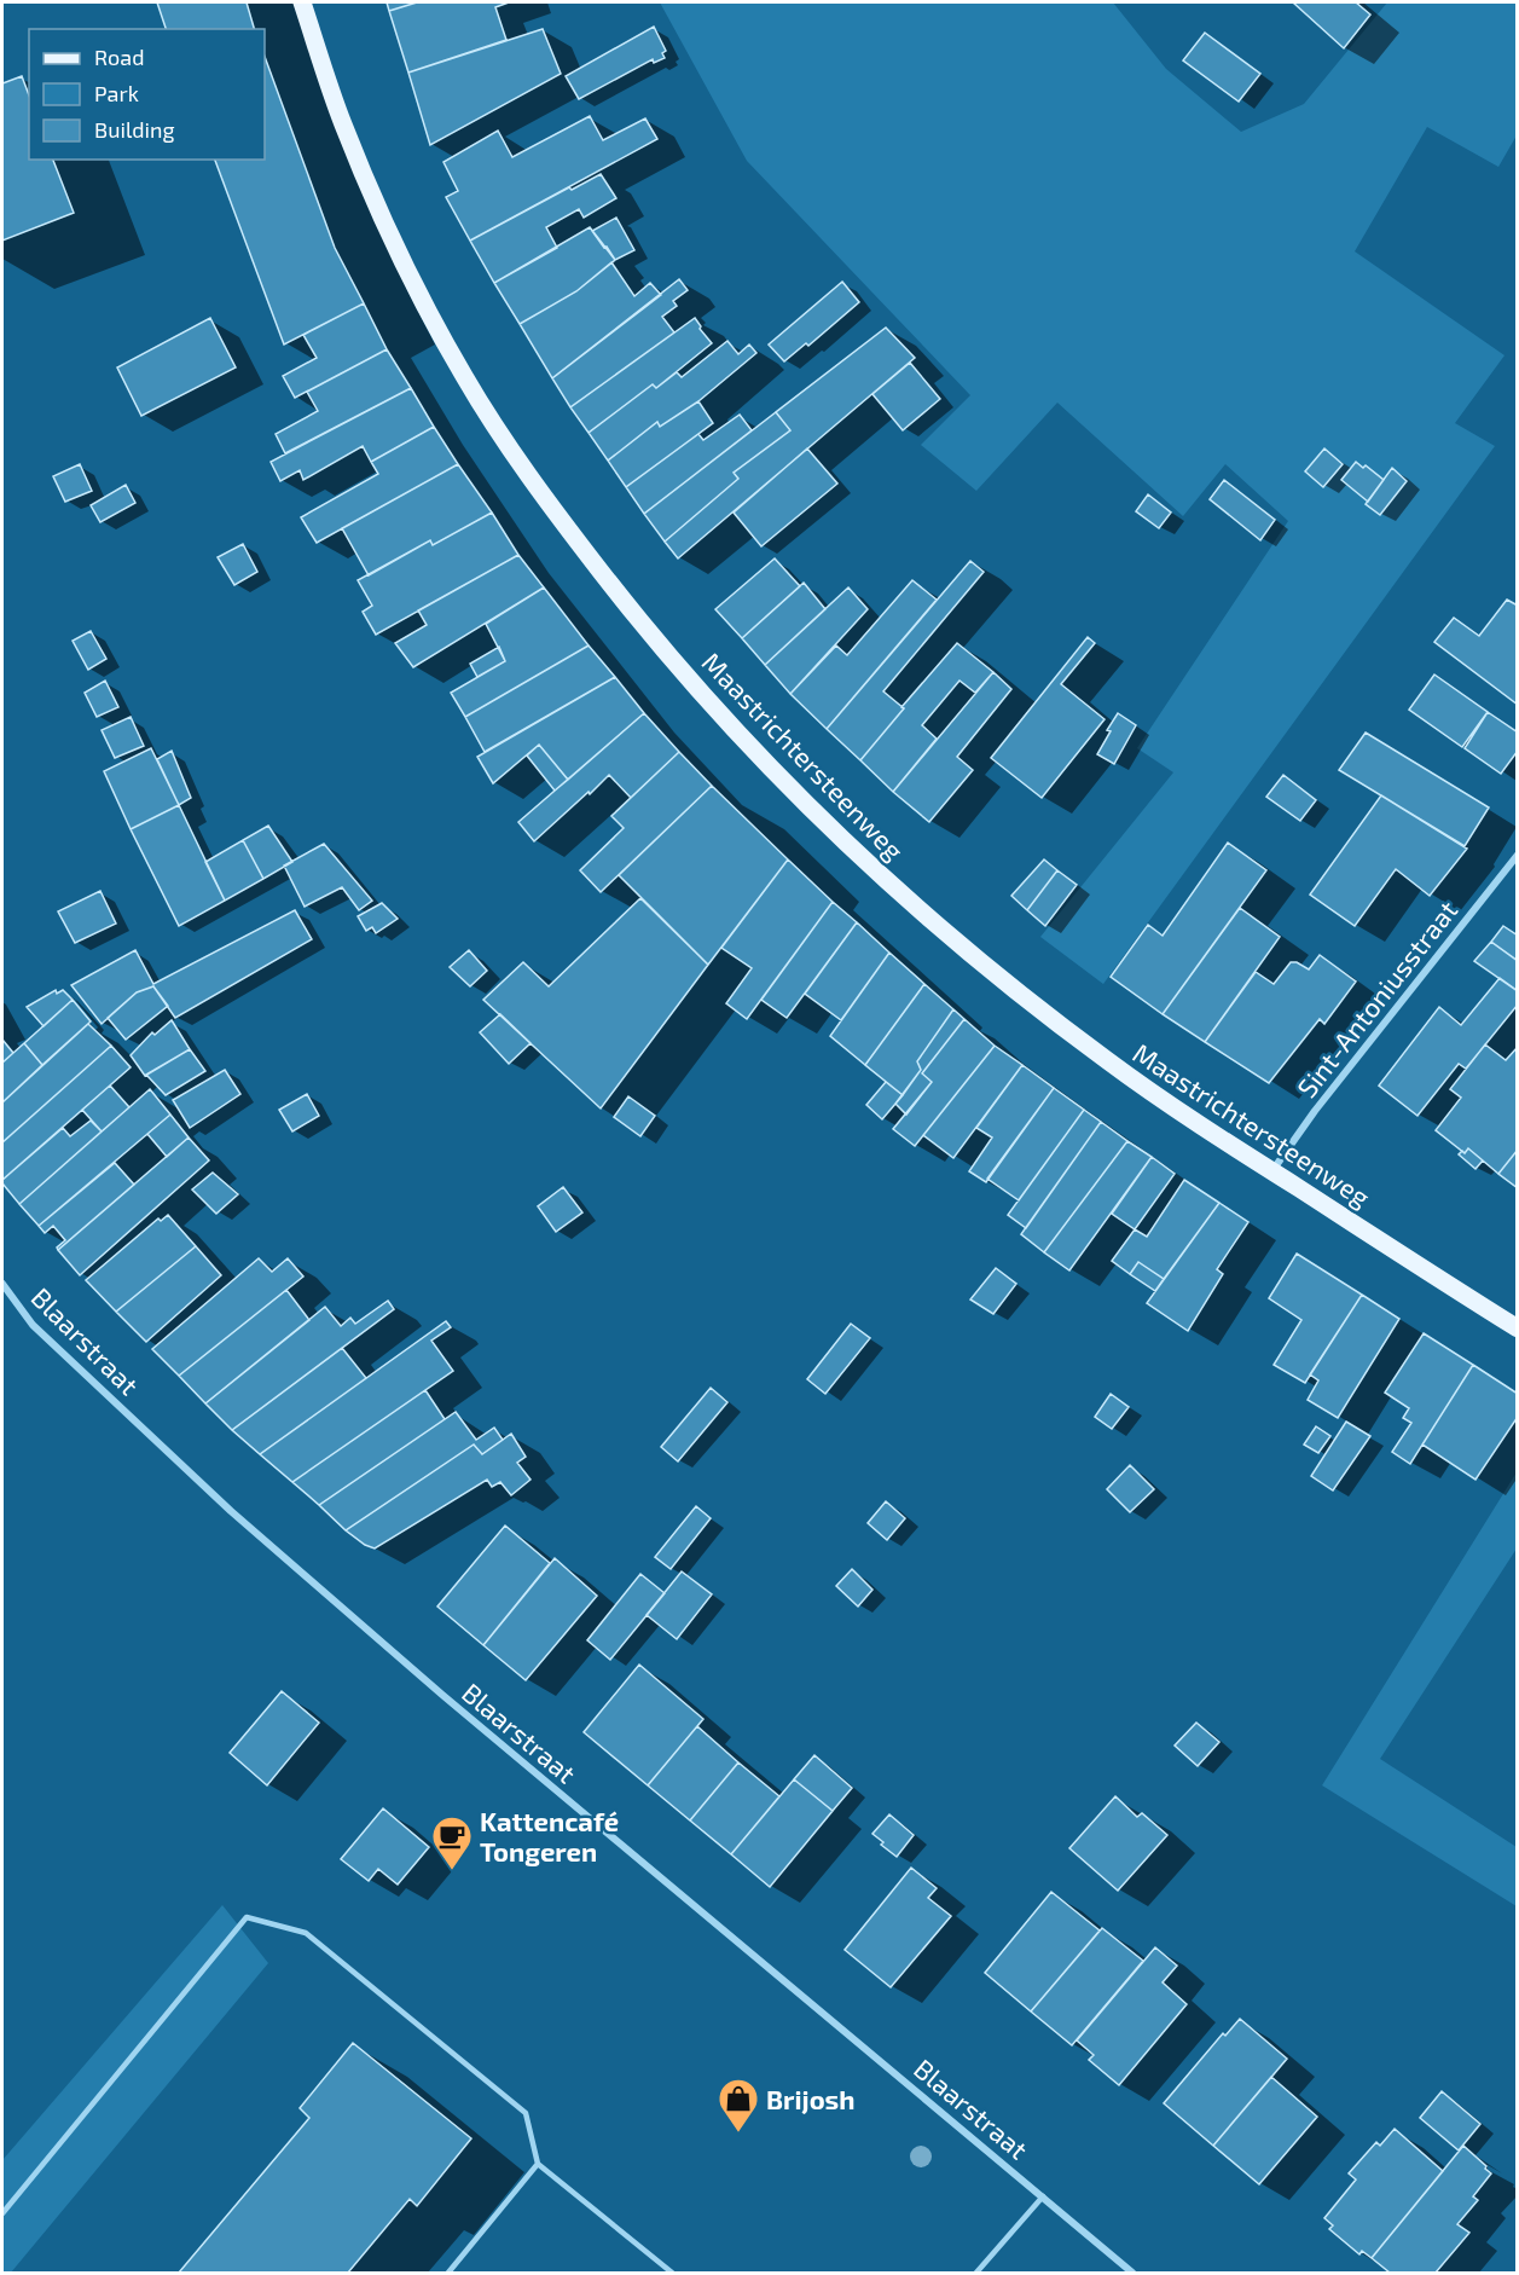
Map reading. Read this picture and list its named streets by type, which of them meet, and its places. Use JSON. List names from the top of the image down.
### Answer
{
  "streets": {
    "main road": ["Maastrichtersteenweg"],
    "street": ["Sint-Antoniusstraat", "Blaarstraat"]
  },
  "crossings": [
    ["Maastrichtersteenweg", "Sint-Antoniusstraat"]
  ],
  "places": {
    "cafe": ["Kattencafé Tongeren"],
    "shop": ["Brijosh"]
  },
  "legend": ["Road", "Park", "Building"]
}
